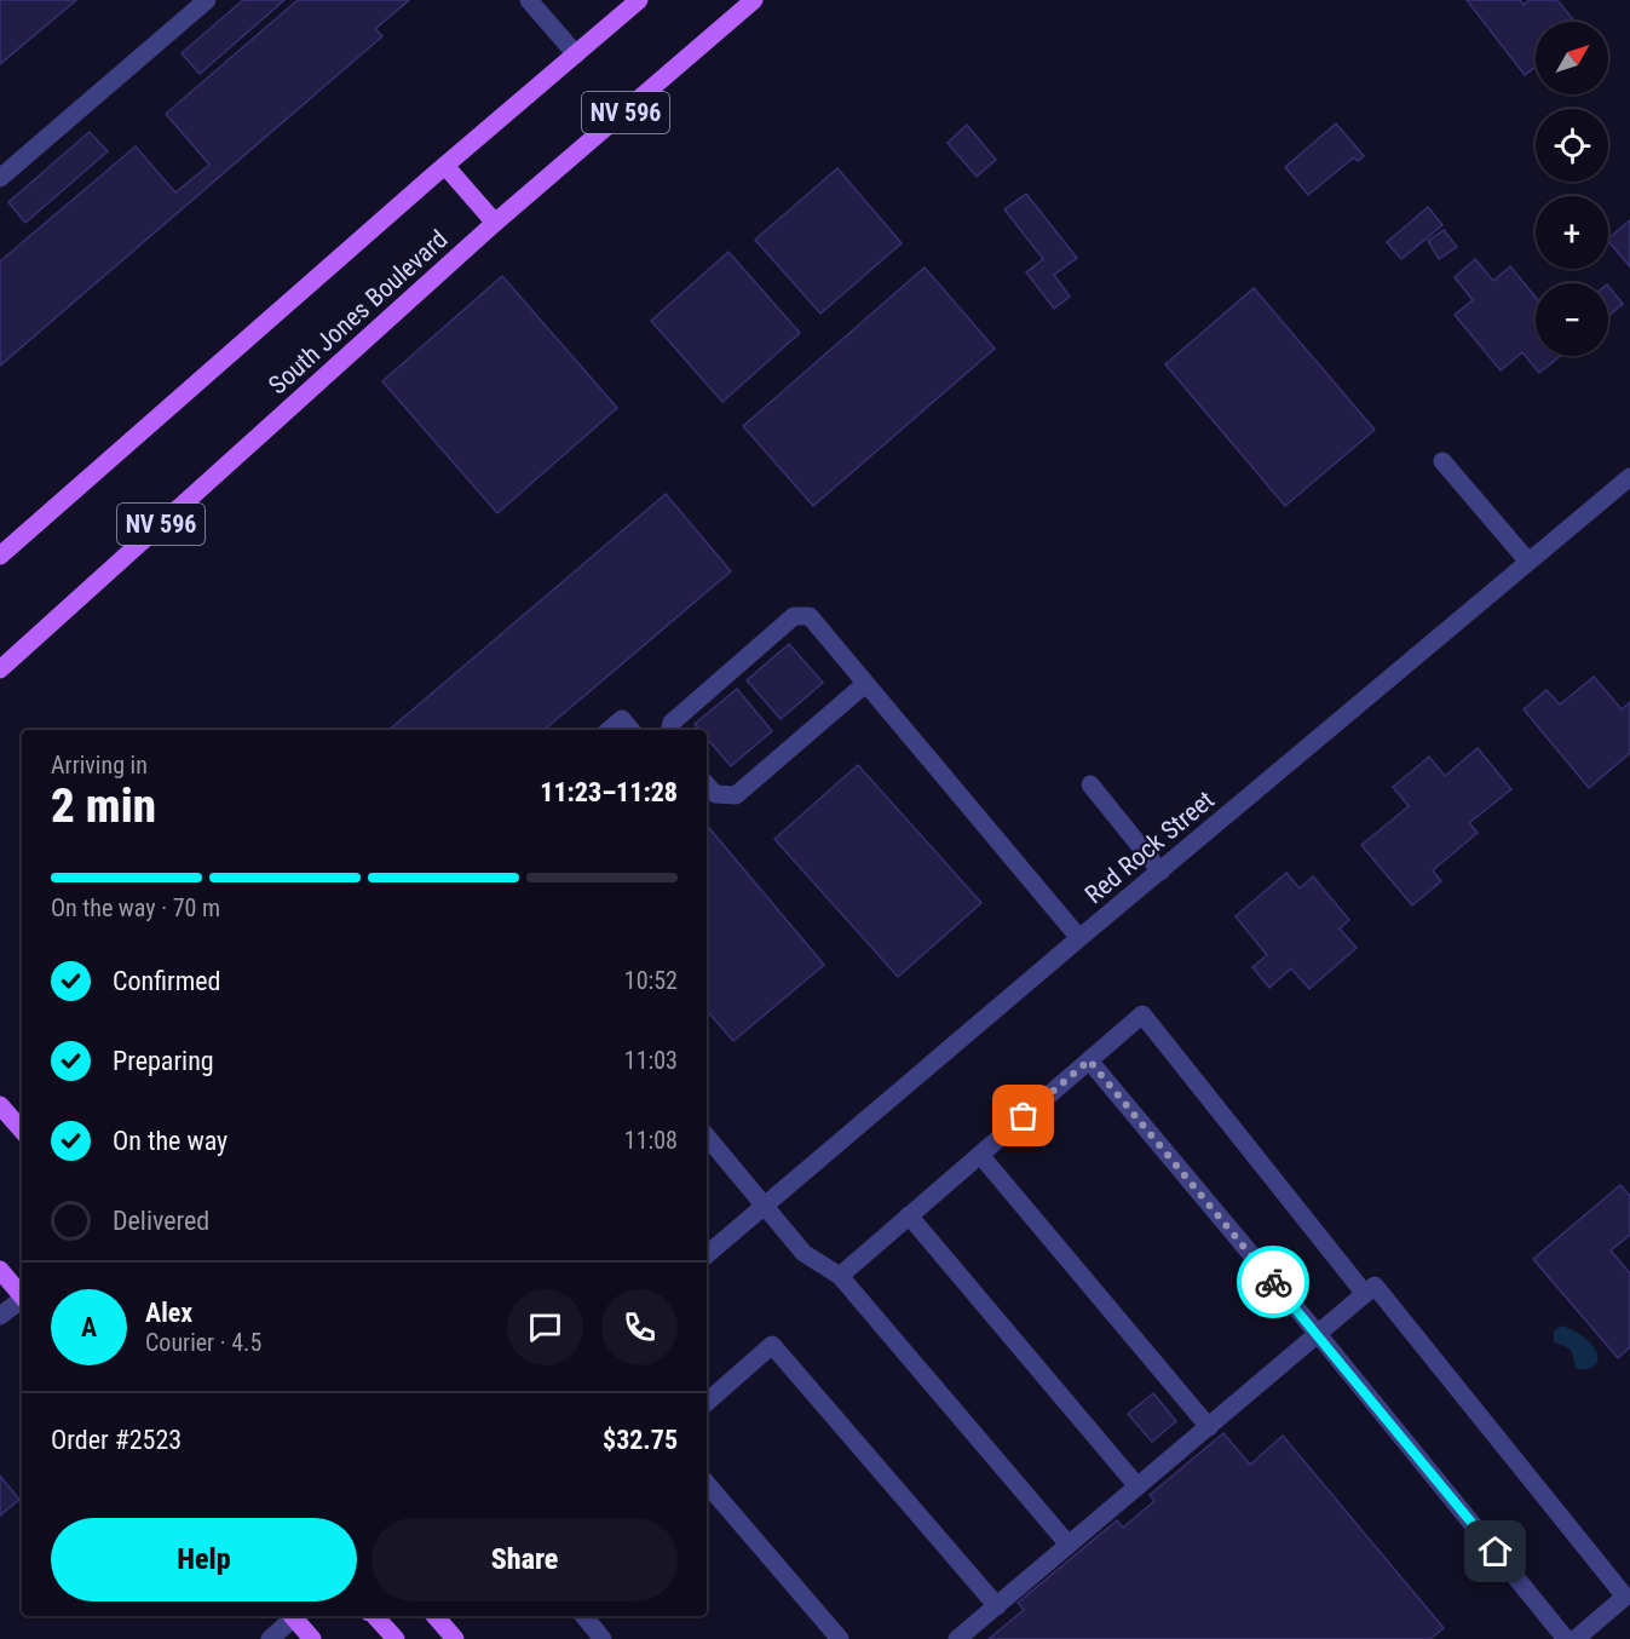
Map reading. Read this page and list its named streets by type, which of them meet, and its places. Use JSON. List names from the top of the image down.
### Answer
{
  "streets": {
    "main road": ["NV 596", "South Jones Boulevard"],
    "street": ["Red Rock Street"]
  },
  "north": "top right",
  "page": {
    "map_buttons": ["+", "−"],
    "heading": ["2 min", "Arriving in", "11:23–11:28"],
    "panel": [
      "Alex",
      "Courier · 4.5",
      "Order #2523",
      "$32.75"
    ],
    "bar": "On the way · 70 m",
    "list": [
      ["Confirmed", "10:52"],
      ["Preparing", "11:03"],
      ["On the way", "11:08"],
      "Delivered"
    ],
    "round": "A",
    "buttons": ["Help", "Share"]
  }
}
